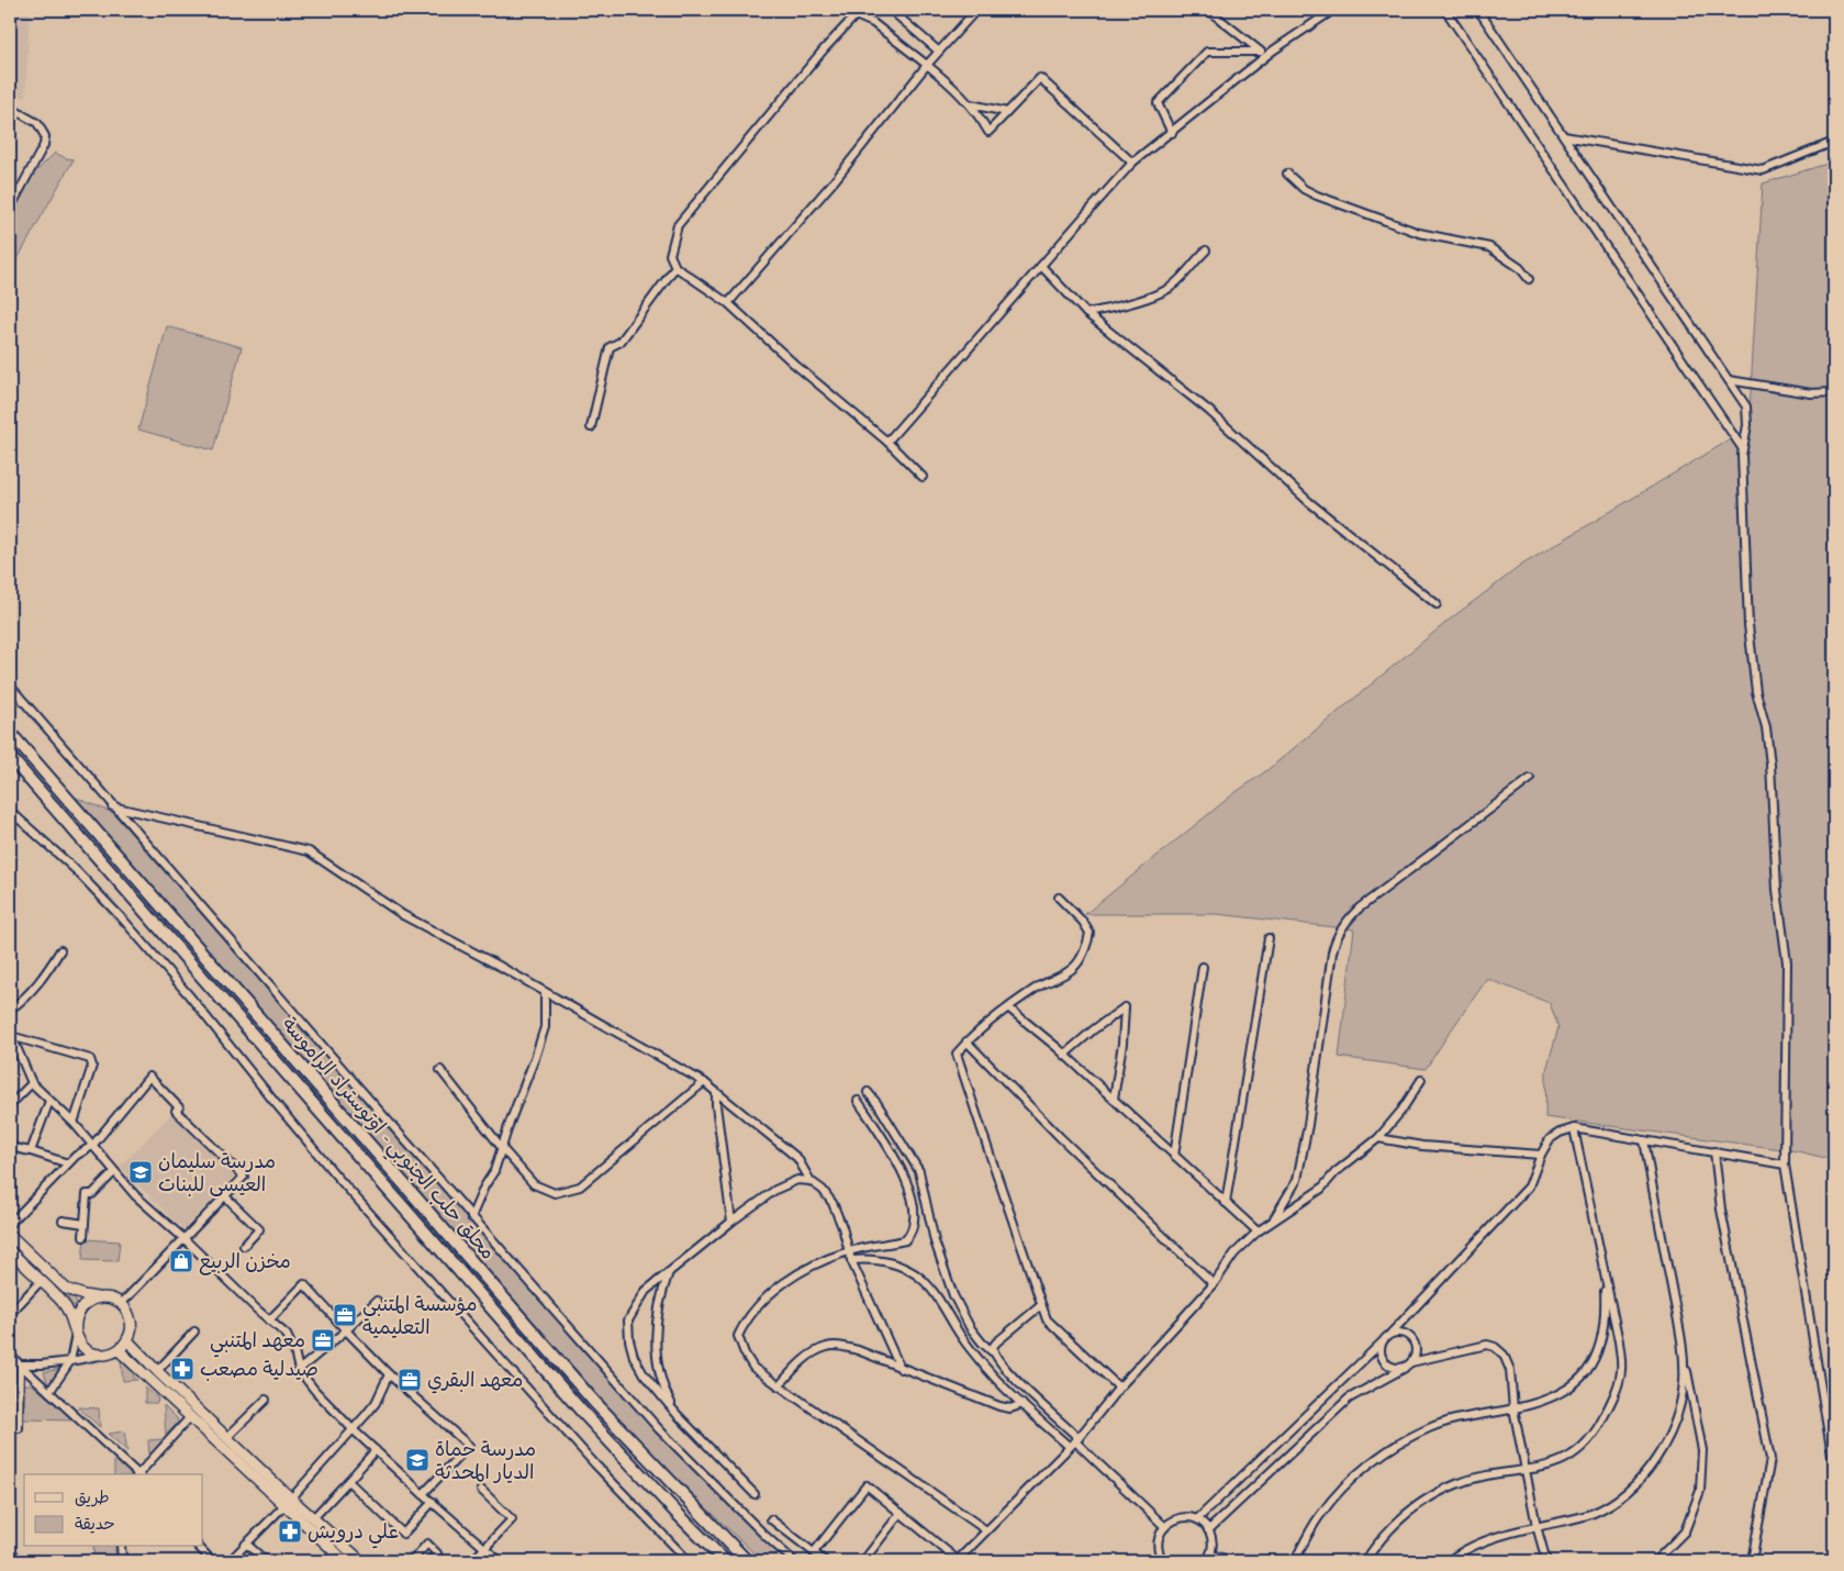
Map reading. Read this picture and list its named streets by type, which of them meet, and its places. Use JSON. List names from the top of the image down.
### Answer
{
  "streets": {
    "highway": ["محلق حلب الجنوبي - اوتوستراد الراموسة"]
  },
  "places": {
    "school or university": ["مدرسة سليمان العيسى للبنات", "مدرسة حماة الديار المحدثة"],
    "shop": ["مخزن الربيع"],
    "office": ["مؤسسة المتنبي التعليمية", "معهد المتنبي", "معهد البقري"],
    "pharmacy": ["صيدلية مصعب", "علي درويش"]
  },
  "legend": ["طريق", "حديقة"]
}
